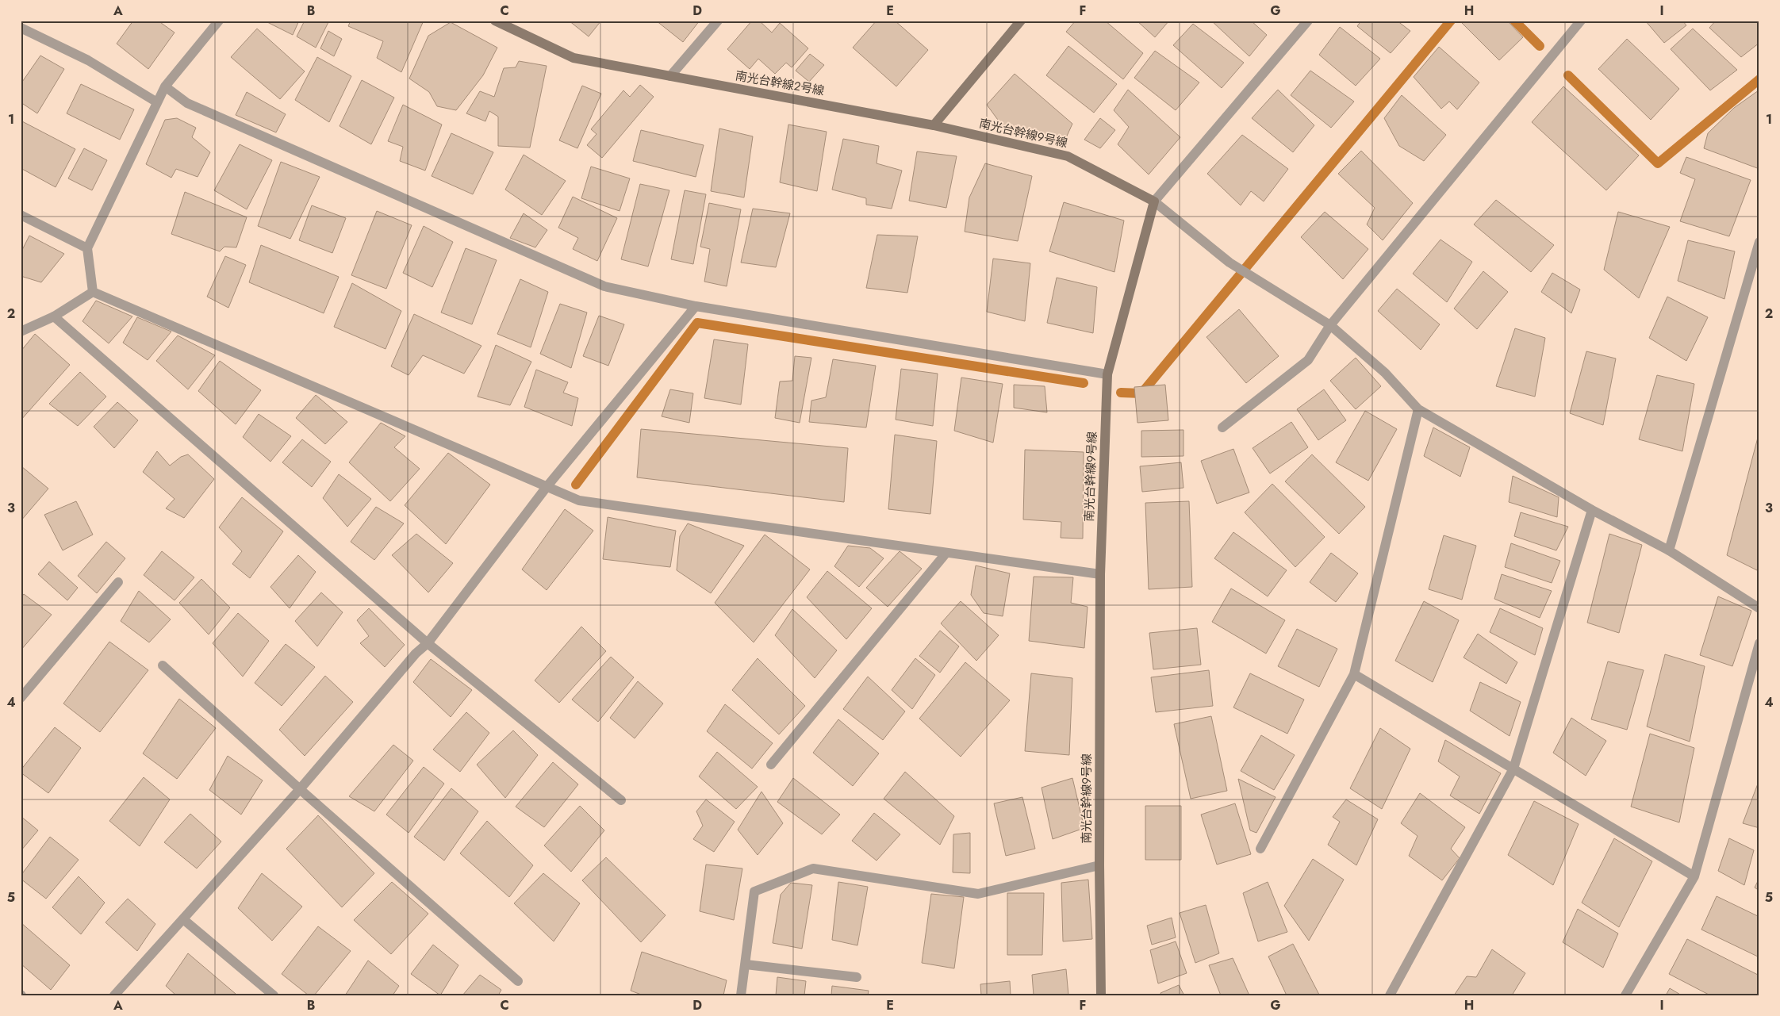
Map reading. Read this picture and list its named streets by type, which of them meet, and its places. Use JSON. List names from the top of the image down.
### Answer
{
  "streets": {
    "street": ["南光台幹線２号線", "南光台幹線９号線"]
  },
  "crossings": [
    ["南光台幹線２号線", "南光台幹線９号線"]
  ],
  "grid": {
    "columns": [
      "A",
      "B",
      "C",
      "D",
      "E",
      "F",
      "G",
      "H",
      "I"
    ],
    "rows": [
      "1",
      "2",
      "3",
      "4",
      "5"
    ]
  }
}
